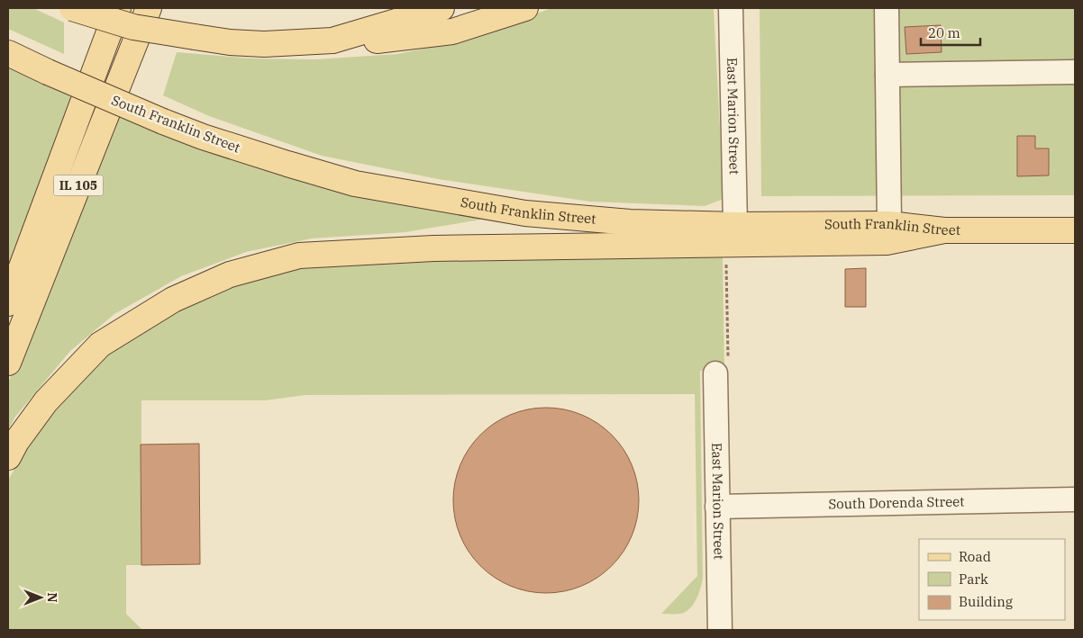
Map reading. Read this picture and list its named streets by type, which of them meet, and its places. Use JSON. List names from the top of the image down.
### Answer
{
  "streets": {
    "main road": ["South Franklin Street", "IL 105"],
    "street": ["East Marion Street", "South Dorenda Street"]
  },
  "crossings": [
    ["East Marion Street", "South Franklin Street"],
    ["East Marion Street", "South Dorenda Street"]
  ],
  "legend": ["Road", "Park", "Building"],
  "scale_bar": "20 m",
  "north": "right"
}
